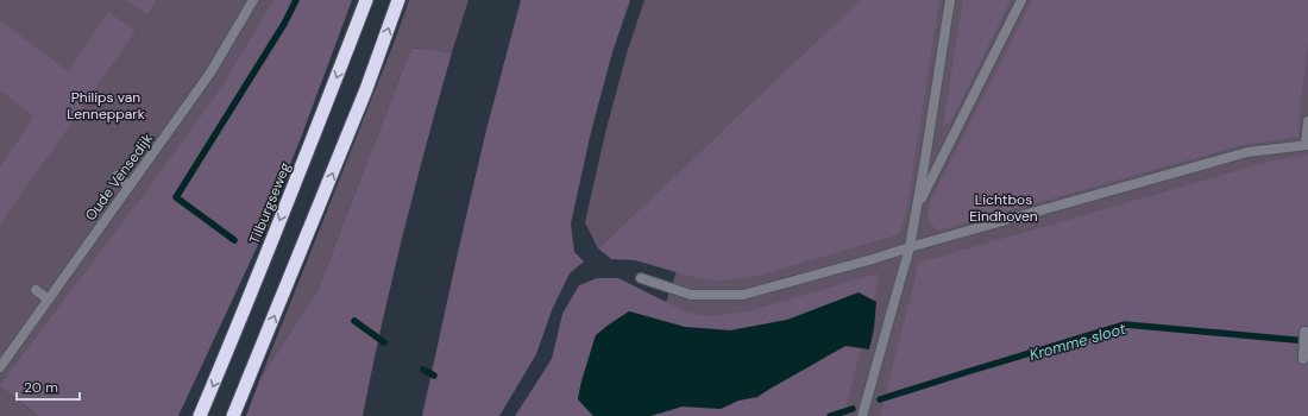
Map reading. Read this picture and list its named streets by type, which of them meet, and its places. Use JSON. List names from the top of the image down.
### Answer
{
  "streets": {
    "highway": ["Tilburgseweg"],
    "street": ["Oude Vensedijk"]
  },
  "water": ["Kromme sloot"],
  "parks": ["Philips van Lenneppark", "Lichtbos Eindhoven"],
  "scale_bar": "20 m"
}
